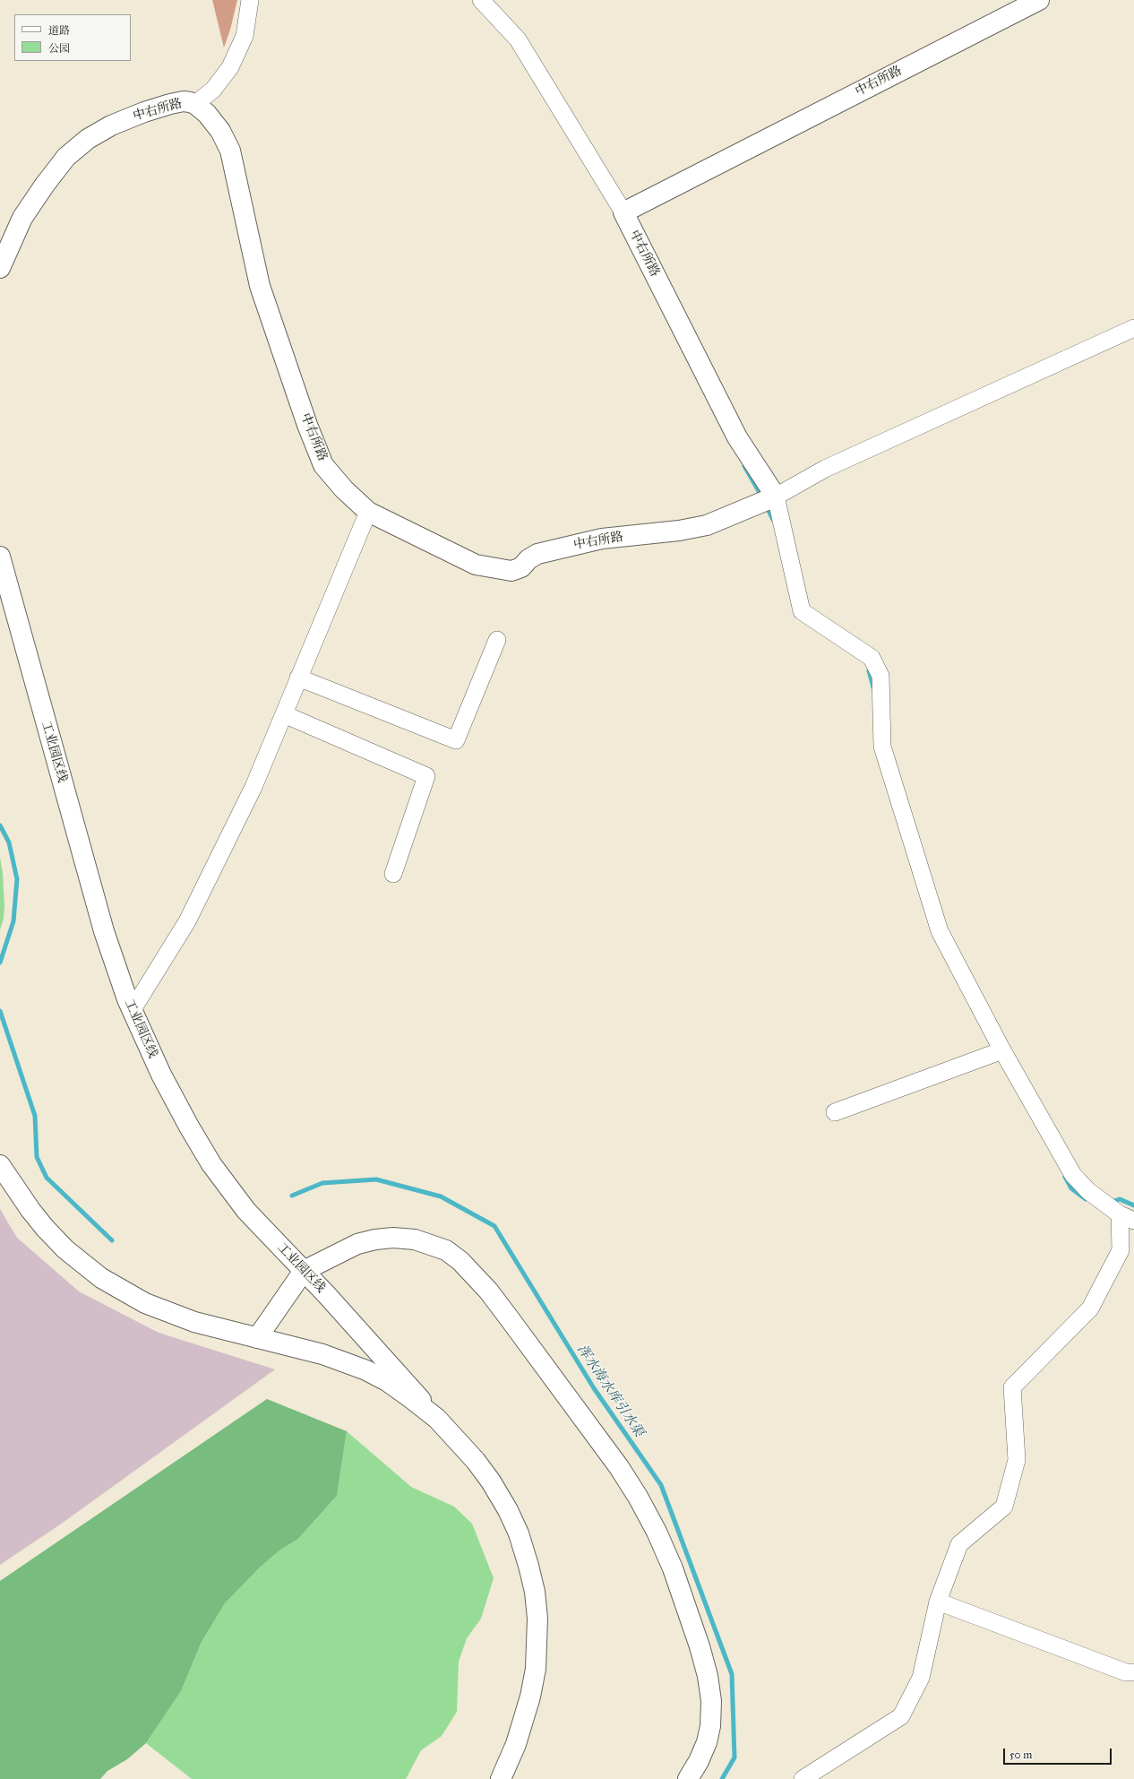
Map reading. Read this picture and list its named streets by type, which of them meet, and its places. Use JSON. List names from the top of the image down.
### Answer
{
  "streets": {
    "main road": ["中右所路", "工业园区线"]
  },
  "water": ["浑水海水库引水渠"],
  "legend": ["道路", "公园"],
  "scale_bar": "50 m"
}
